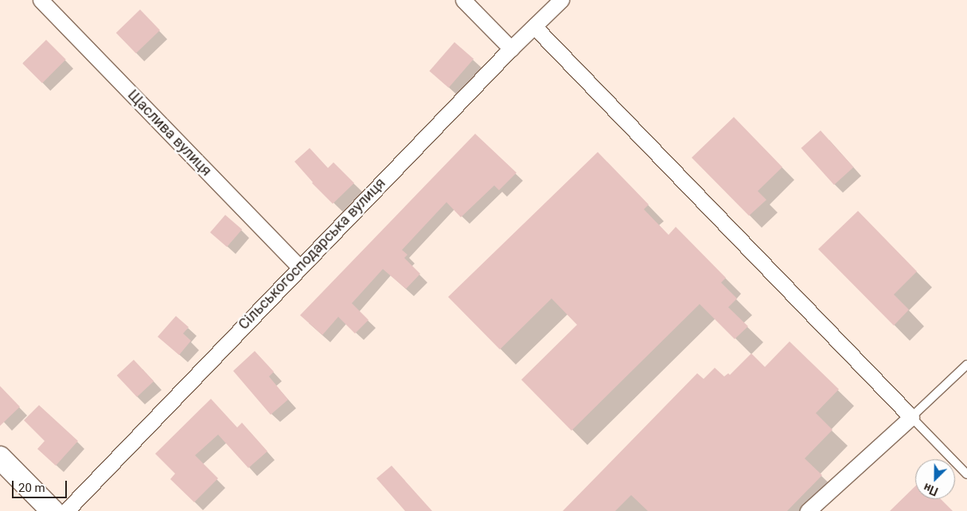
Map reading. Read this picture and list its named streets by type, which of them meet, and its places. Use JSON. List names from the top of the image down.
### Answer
{
  "streets": {
    "street": ["Щаслива вулиця", "Сільськогосподарська вулиця"]
  },
  "crossings": [
    ["Щаслива вулиця", "Сільськогосподарська вулиця"]
  ],
  "scale_bar": "20 m",
  "north": "bottom left"
}
